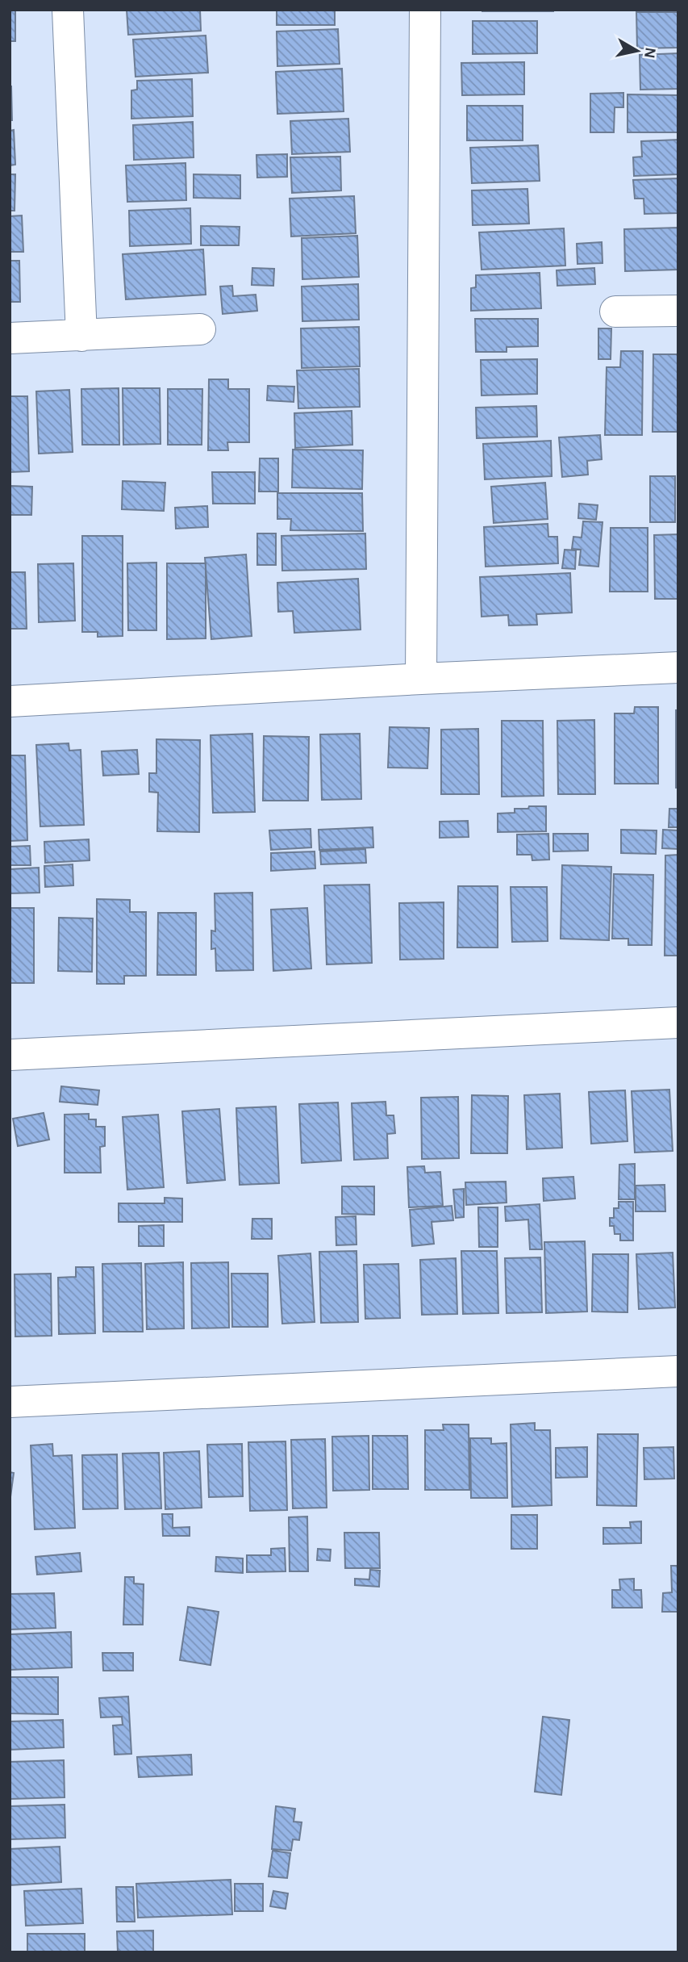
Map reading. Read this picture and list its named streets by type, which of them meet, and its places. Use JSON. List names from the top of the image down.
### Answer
{
  "north": "right"
}
